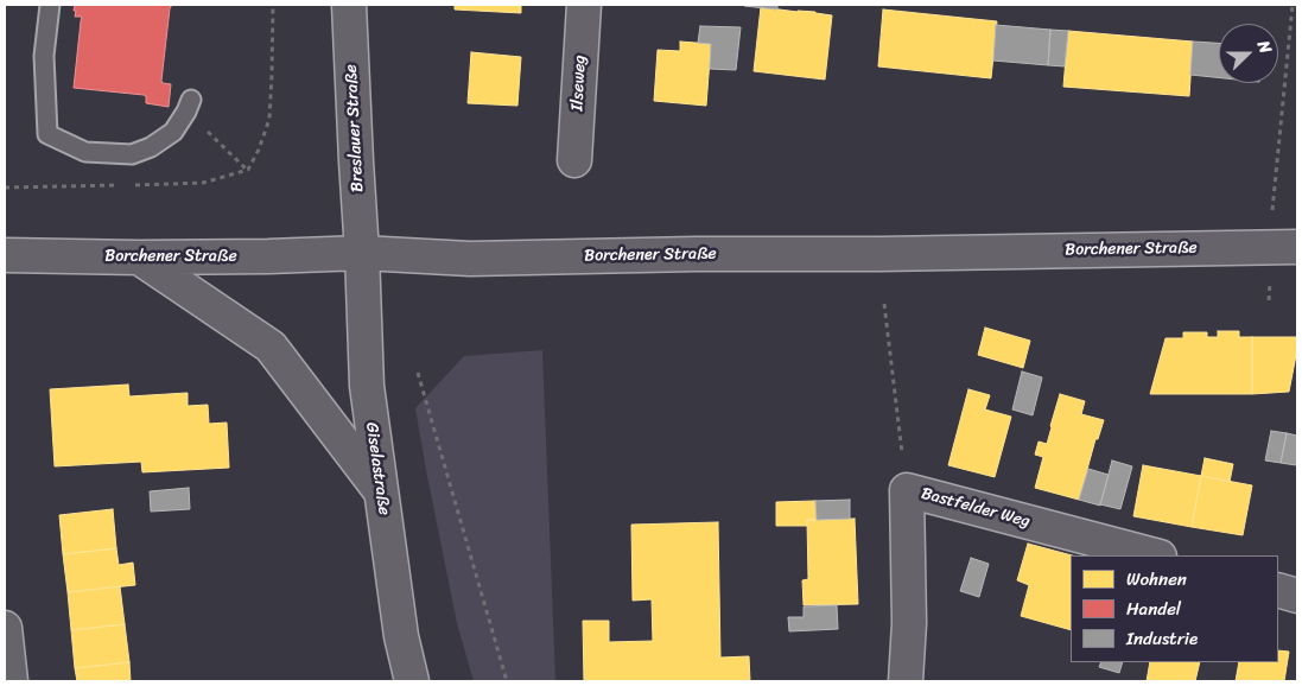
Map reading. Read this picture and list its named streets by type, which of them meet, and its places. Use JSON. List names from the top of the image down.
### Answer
{
  "streets": {
    "main road": [
      "Ilseweg",
      "Breslauer Straße",
      "Borchener Straße",
      "Giselastraße",
      "Bastfelder Weg"
    ]
  },
  "crossings": [
    ["Breslauer Straße", "Borchener Straße"],
    ["Breslauer Straße", "Giselastraße"],
    ["Borchener Straße", "Giselastraße"]
  ],
  "legend": ["Wohnen", "Handel", "Industrie"],
  "north": "right"
}
